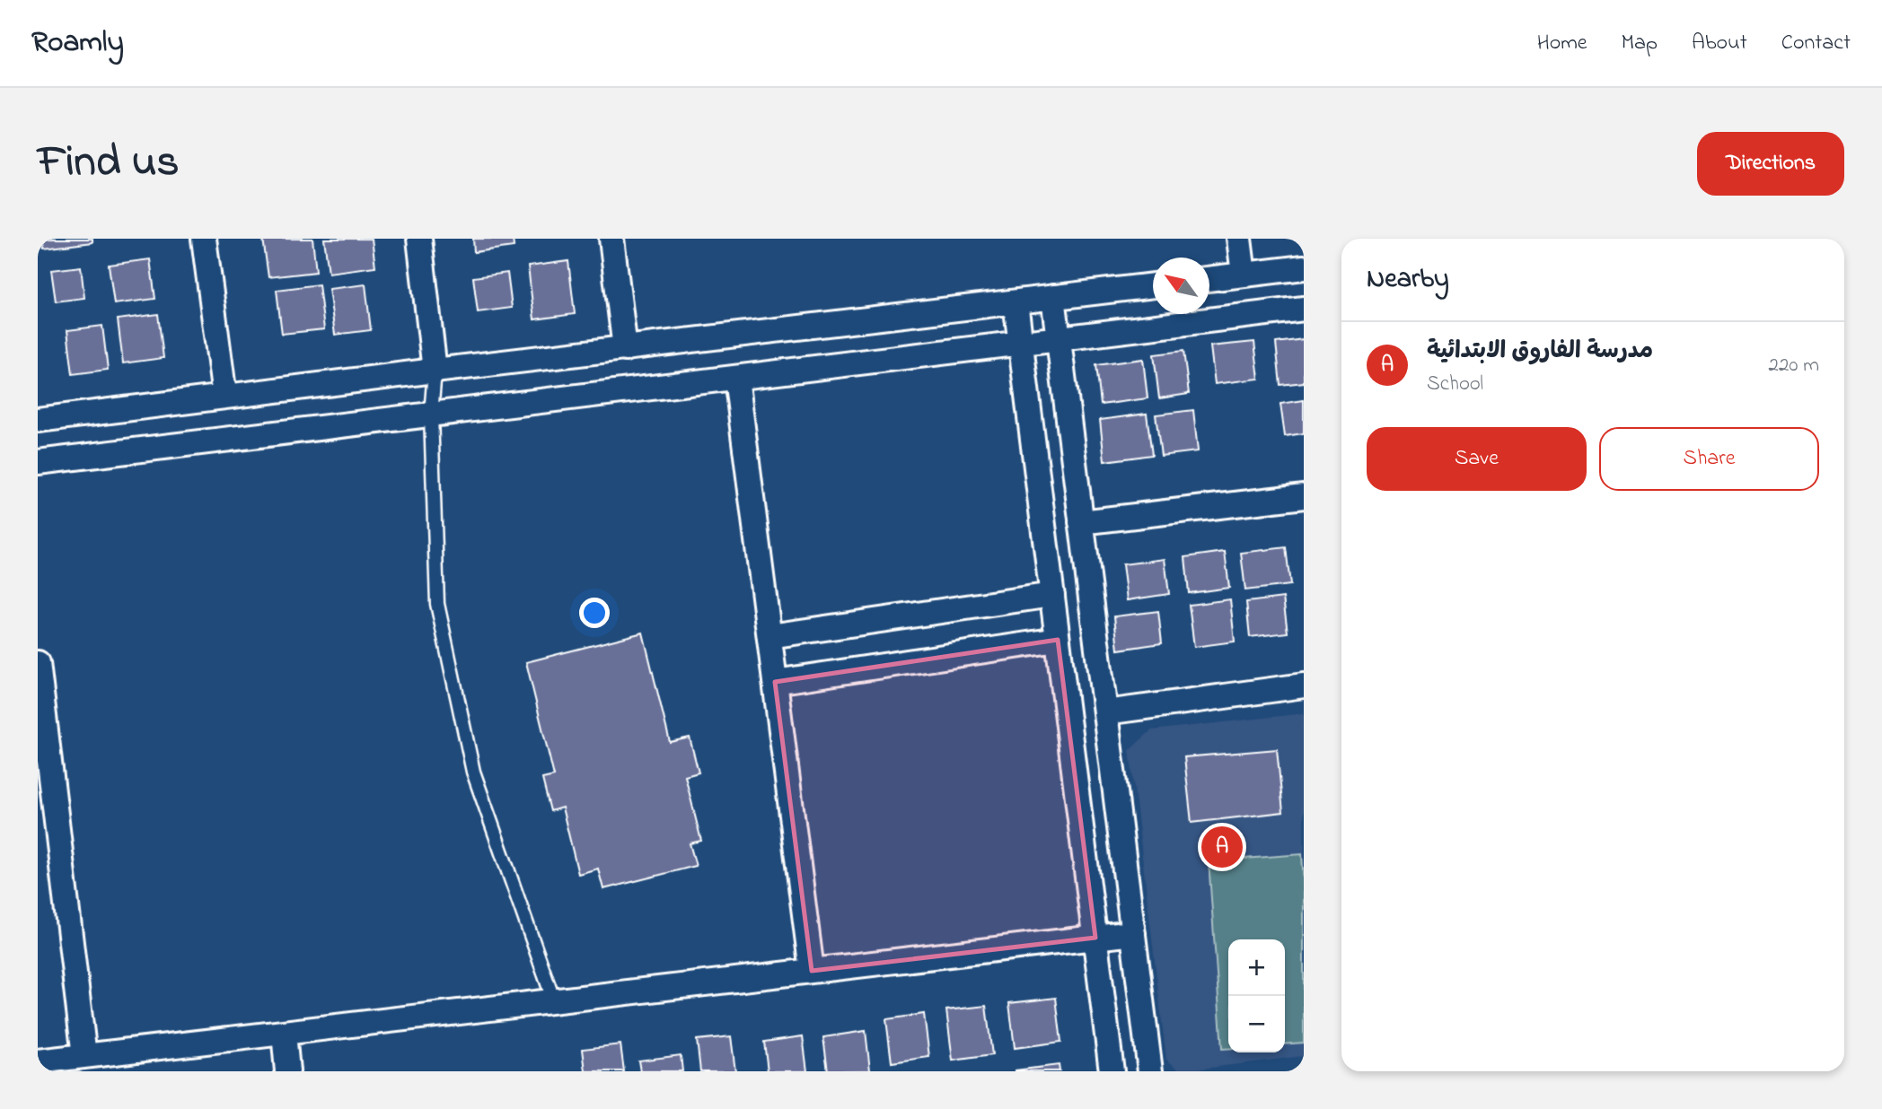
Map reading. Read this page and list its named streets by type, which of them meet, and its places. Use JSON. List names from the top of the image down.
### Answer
{
  "north": "top left",
  "page": {
    "header": "Roamly",
    "nav": [
      "Home",
      "Map",
      "About",
      "Contact"
    ],
    "title": "Find us",
    "buttons": [
      "Directions",
      ["Save", "Share"]
    ],
    "heading": "Nearby",
    "list": [
      {
        "mark": "A",
        "name": "مدرسة الفاروق الابتدائية",
        "note": "School",
        "value": "220 m"
      }
    ],
    "pins": "A",
    "map_buttons": ["+", "−"]
  }
}
